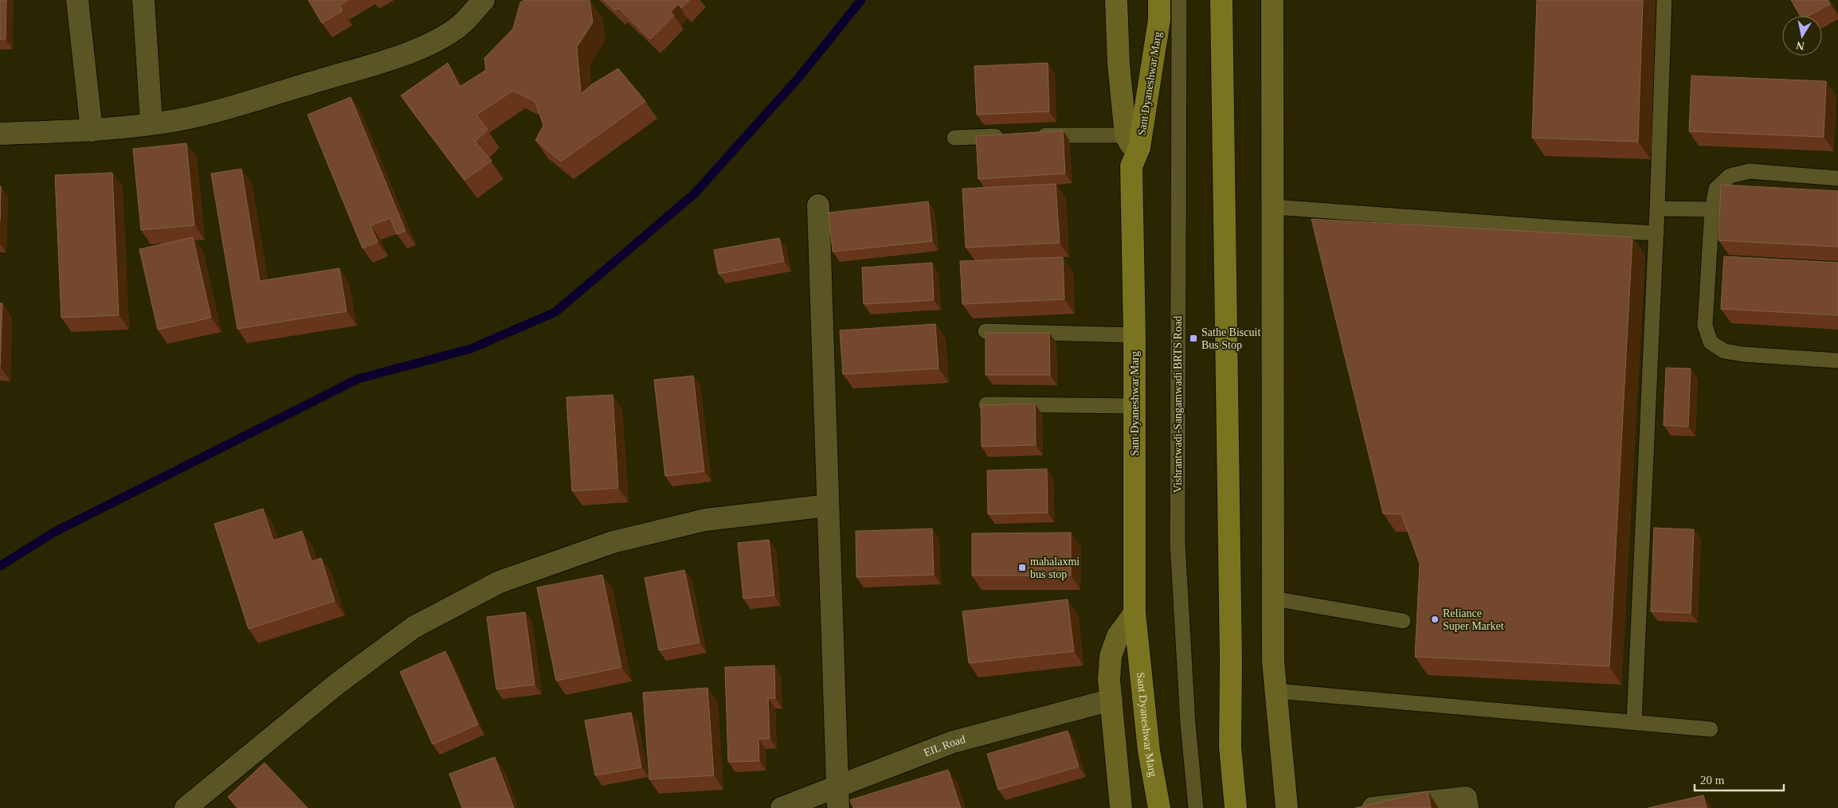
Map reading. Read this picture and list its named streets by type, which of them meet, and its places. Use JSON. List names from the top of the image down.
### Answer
{
  "streets": {
    "main road": ["Sant Dyaneshwar Marg"],
    "street": ["EIL Road"],
    "lane": ["Vishrantwadi-Sangamwadi BRTS Road"]
  },
  "places": {
    "transit": ["Sathe Biscuit Bus Stop", "mahalaxmi bus stop"],
    "other": ["Reliance Super Market"]
  },
  "scale_bar": "20 m",
  "north": "bottom"
}
